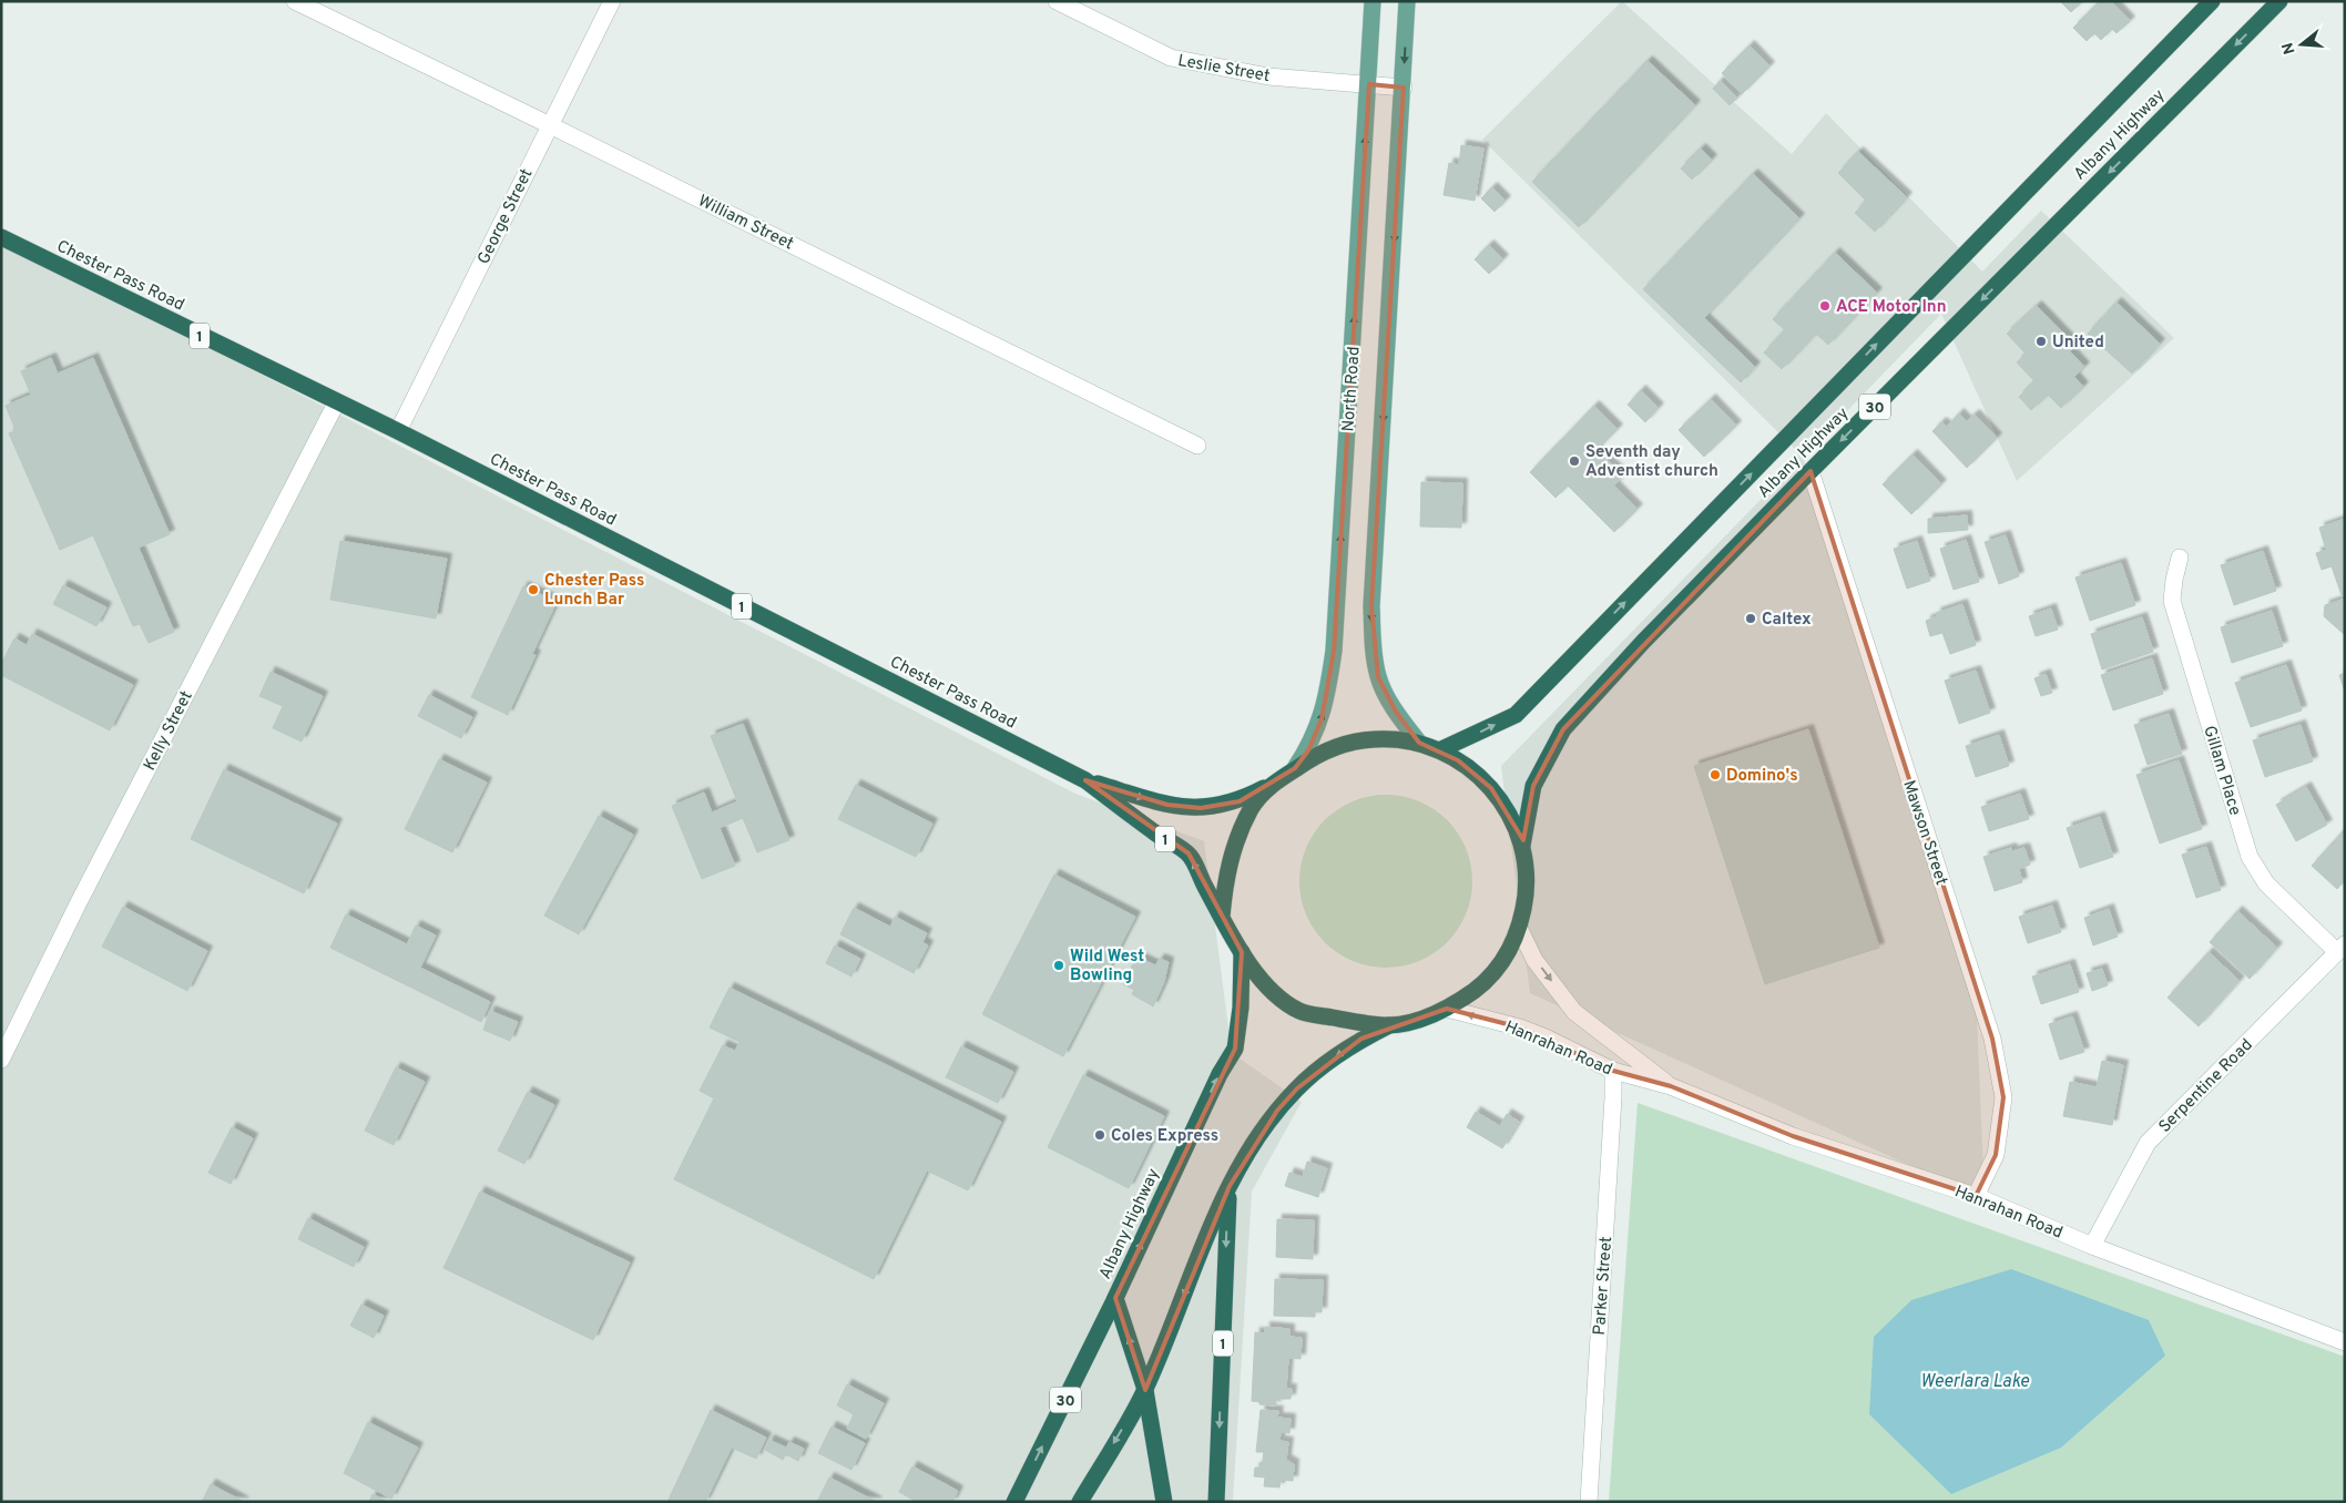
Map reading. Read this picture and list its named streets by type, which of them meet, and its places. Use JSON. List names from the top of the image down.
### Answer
{
  "streets": {
    "highway": [
      "Albany Highway",
      "Chester Pass Road",
      "1",
      "30"
    ],
    "main road": ["North Road"],
    "street": [
      "Leslie Street",
      "George Street",
      "William Street",
      "Kelly Street",
      "Gillam Place",
      "Mawson Street",
      "Hanrahan Road",
      "Serpentine Road",
      "Parker Street"
    ]
  },
  "crossings": [
    ["Leslie Street", "North Road"],
    ["Albany Highway", "1"],
    ["Albany Highway", "Mawson Street"],
    ["George Street", "William Street"],
    ["George Street", "Chester Pass Road"],
    ["Chester Pass Road", "1"],
    ["Chester Pass Road", "Kelly Street"],
    ["1", "North Road"],
    ["1", "Hanrahan Road"],
    ["Gillam Place", "Serpentine Road"],
    ["Mawson Street", "Hanrahan Road"],
    ["Hanrahan Road", "Serpentine Road"],
    ["Hanrahan Road", "Parker Street"]
  ],
  "water": ["Weerlara Lake"],
  "places": [
    "ACE Motor Inn",
    "United",
    "Seventh day Adventist church",
    "Chester Pass Lunch Bar",
    "Caltex",
    "Domino's",
    "Wild West Bowling",
    "Coles Express"
  ],
  "north": "left"
}
